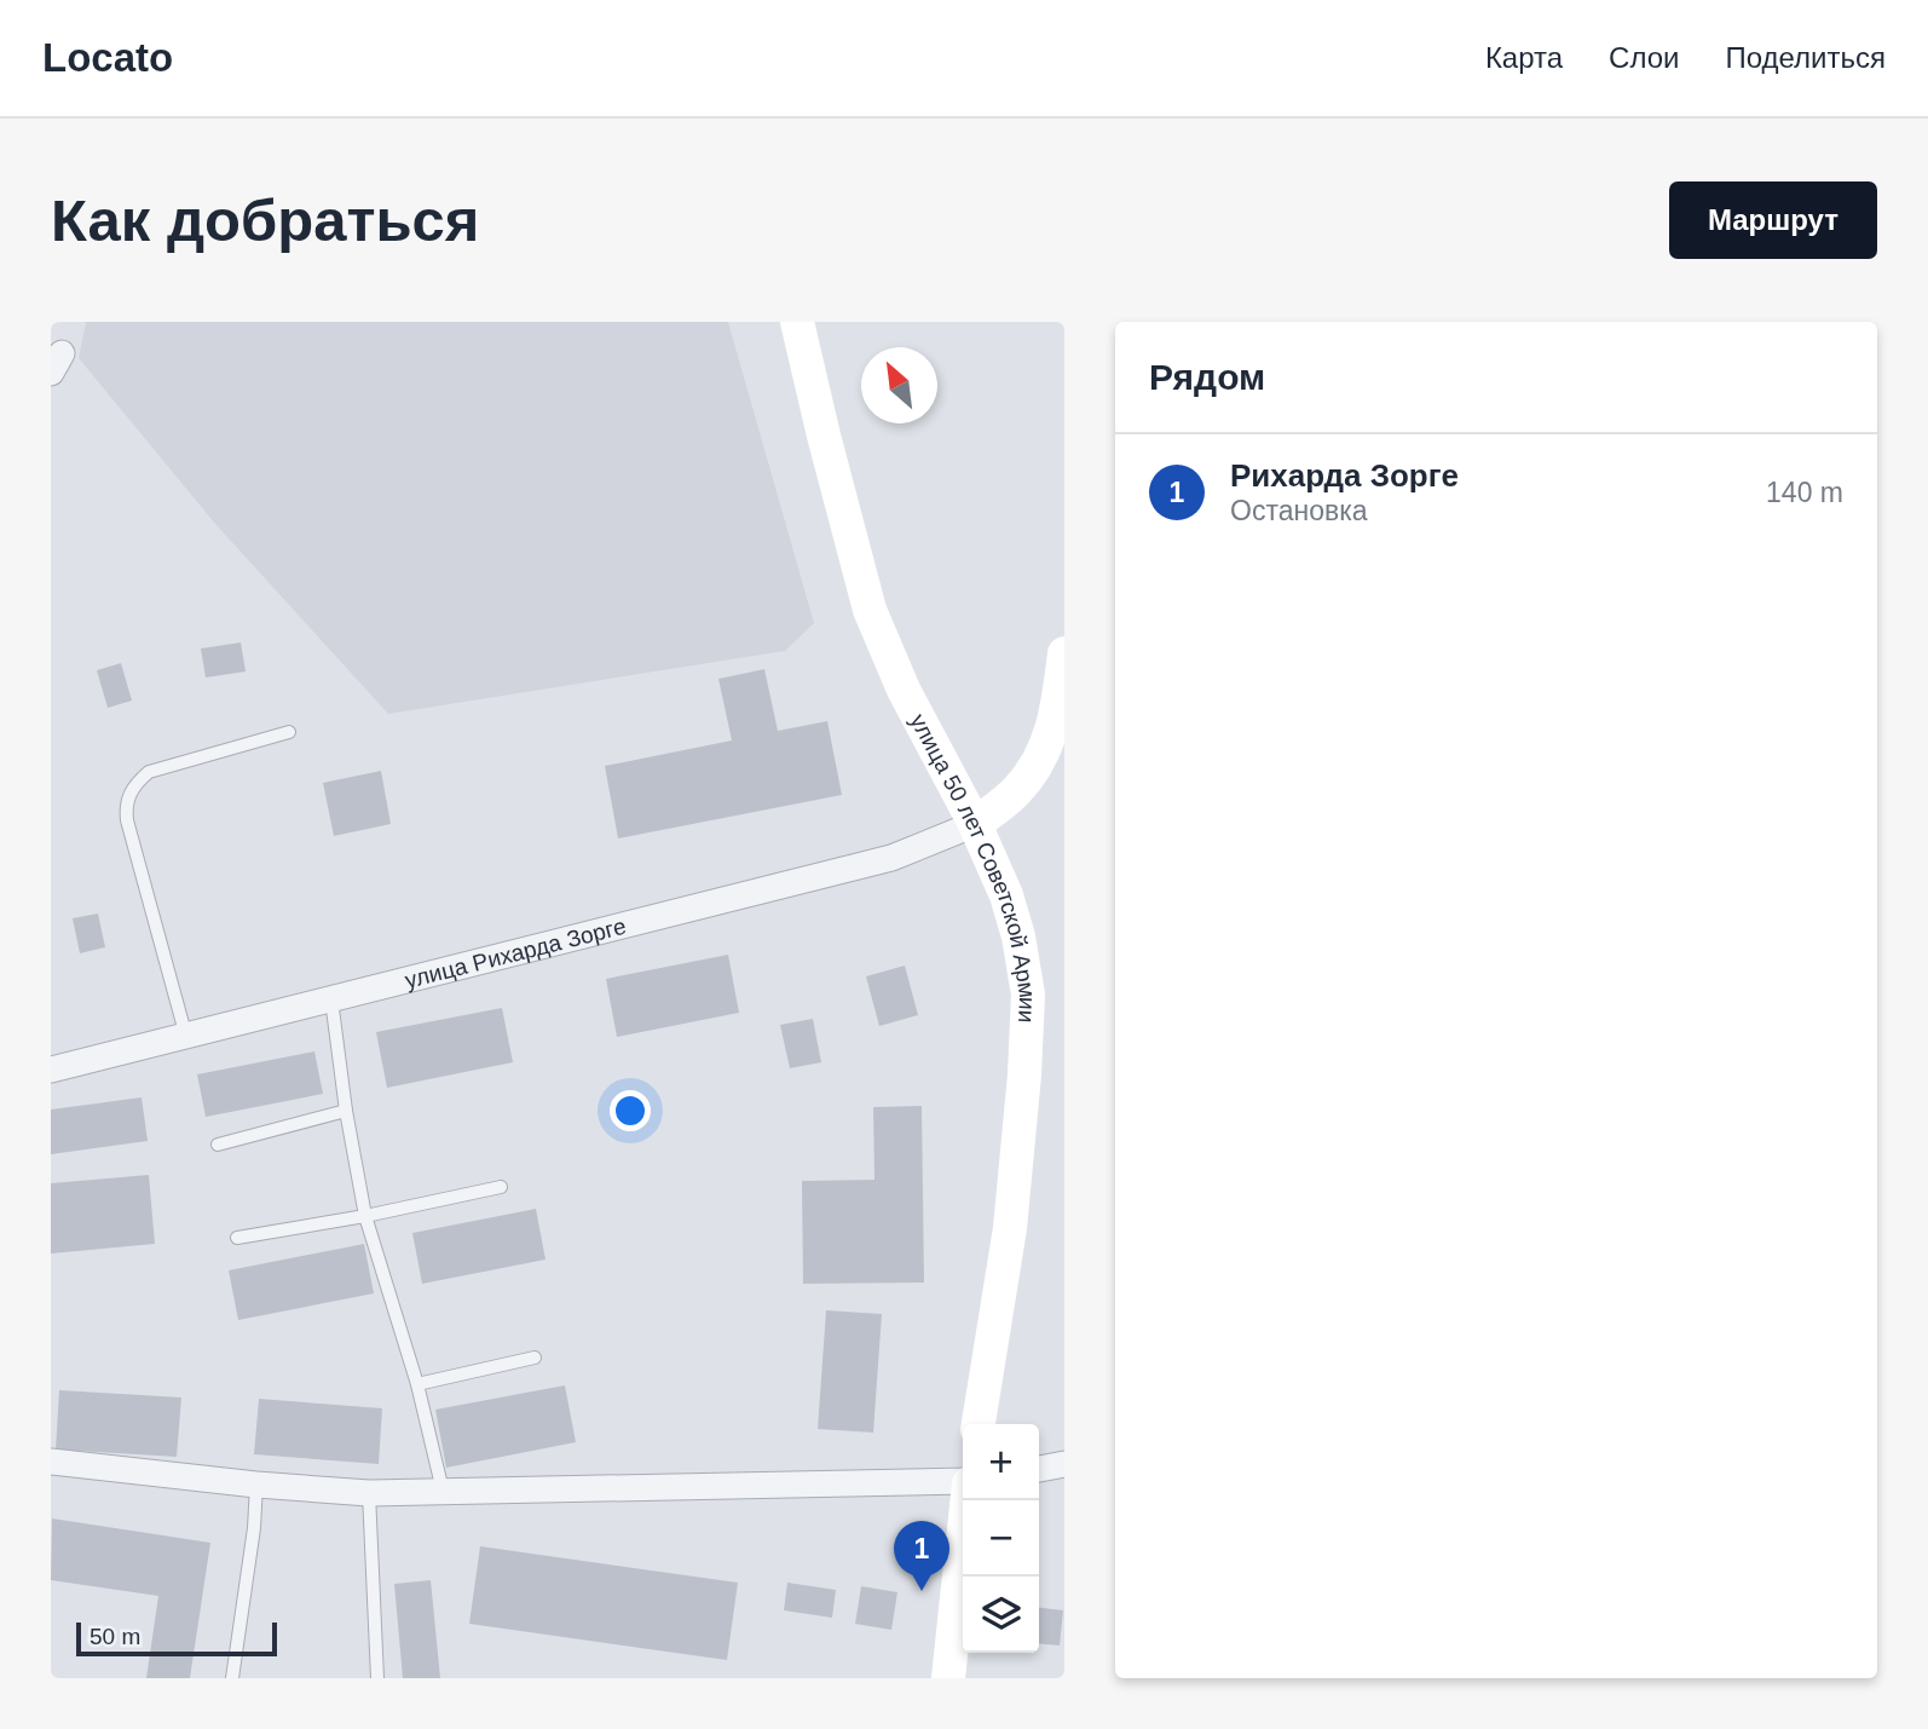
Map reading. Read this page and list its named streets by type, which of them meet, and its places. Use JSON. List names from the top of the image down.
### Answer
{
  "streets": {
    "main road": ["улица 50 лет Советской Армии"],
    "street": ["улица Рихарда Зорге"]
  },
  "crossings": [
    ["улица 50 лет Советской Армии", "улица Рихарда Зорге"]
  ],
  "scale_bar": "50 m",
  "north": "top left",
  "page": {
    "header": "Locato",
    "nav": ["Карта", "Слои", "Поделиться"],
    "buttons": "Маршрут",
    "title": "Как добраться",
    "heading": "Рядом",
    "list": [
      {
        "mark": "1",
        "name": "Рихарда Зорге",
        "note": "Остановка",
        "value": "140 m"
      }
    ],
    "map_buttons": ["+", "−"],
    "pins": "1",
    "scale": "50 m"
  }
}
